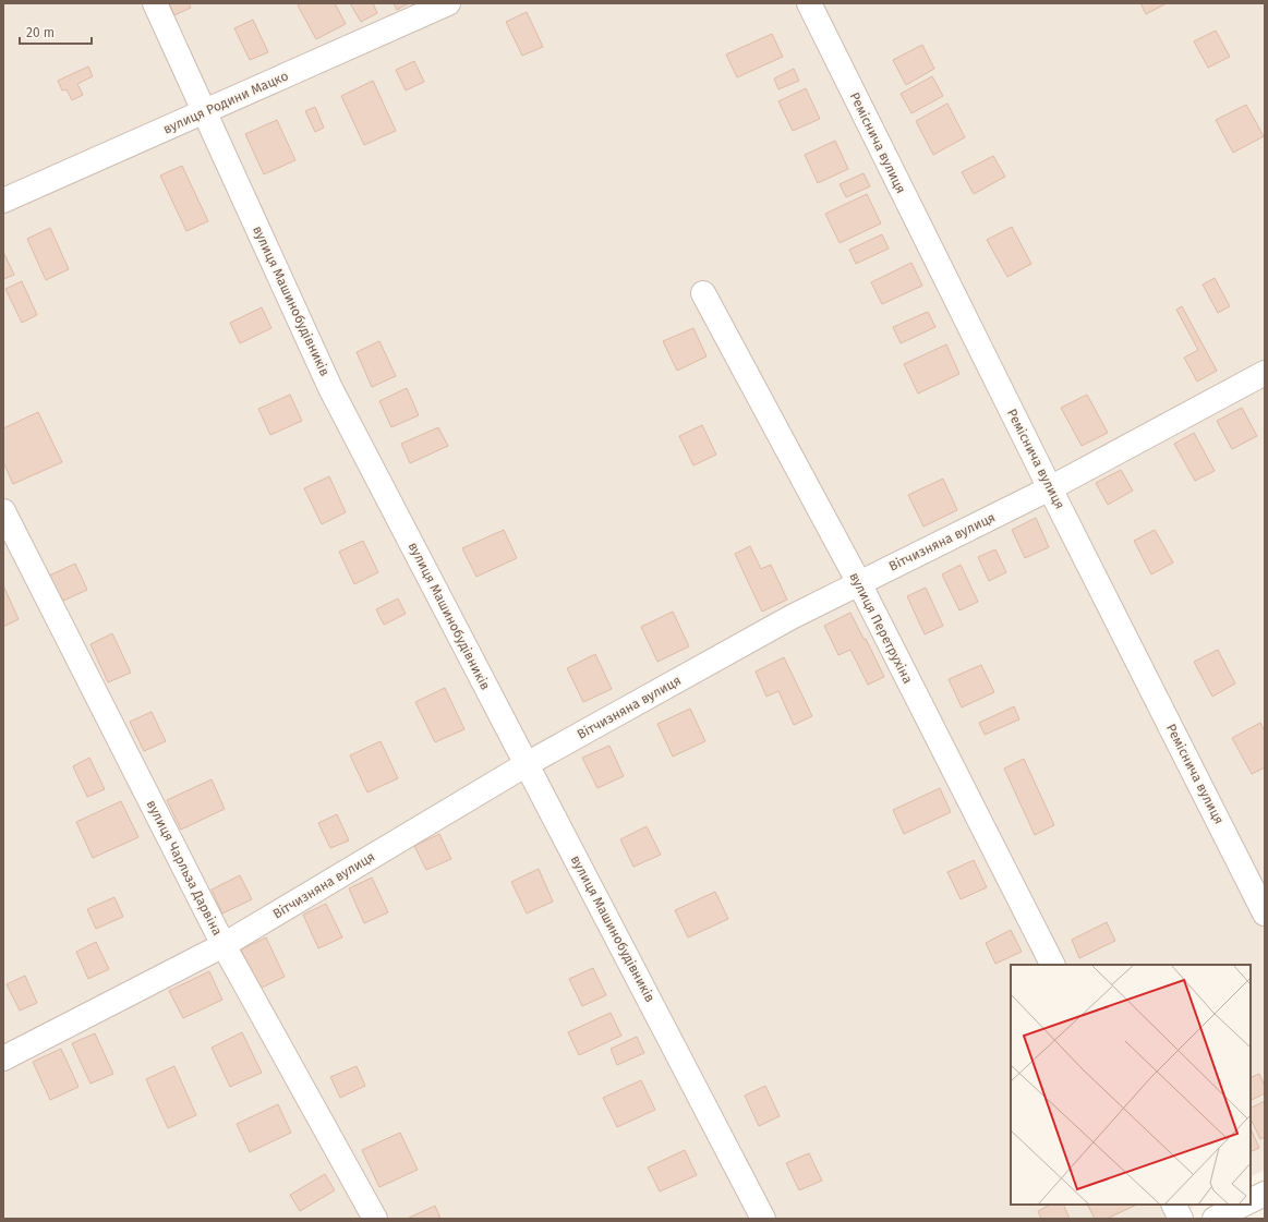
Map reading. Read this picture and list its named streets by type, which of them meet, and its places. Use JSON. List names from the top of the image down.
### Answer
{
  "streets": {
    "street": [
      "вулиця Родини Мацко",
      "Реміснича вулиця",
      "вулиця Машинобудівників",
      "Вітчизняна вулиця",
      "вулиця Перетрухіна",
      "вулиця Чарльза Дарвіна"
    ]
  },
  "crossings": [
    ["вулиця Родини Мацко", "вулиця Машинобудівників"],
    ["Реміснича вулиця", "Вітчизняна вулиця"],
    ["вулиця Машинобудівників", "Вітчизняна вулиця"],
    ["Вітчизняна вулиця", "вулиця Перетрухіна"],
    ["Вітчизняна вулиця", "вулиця Чарльза Дарвіна"]
  ],
  "scale_bar": "20 m"
}
